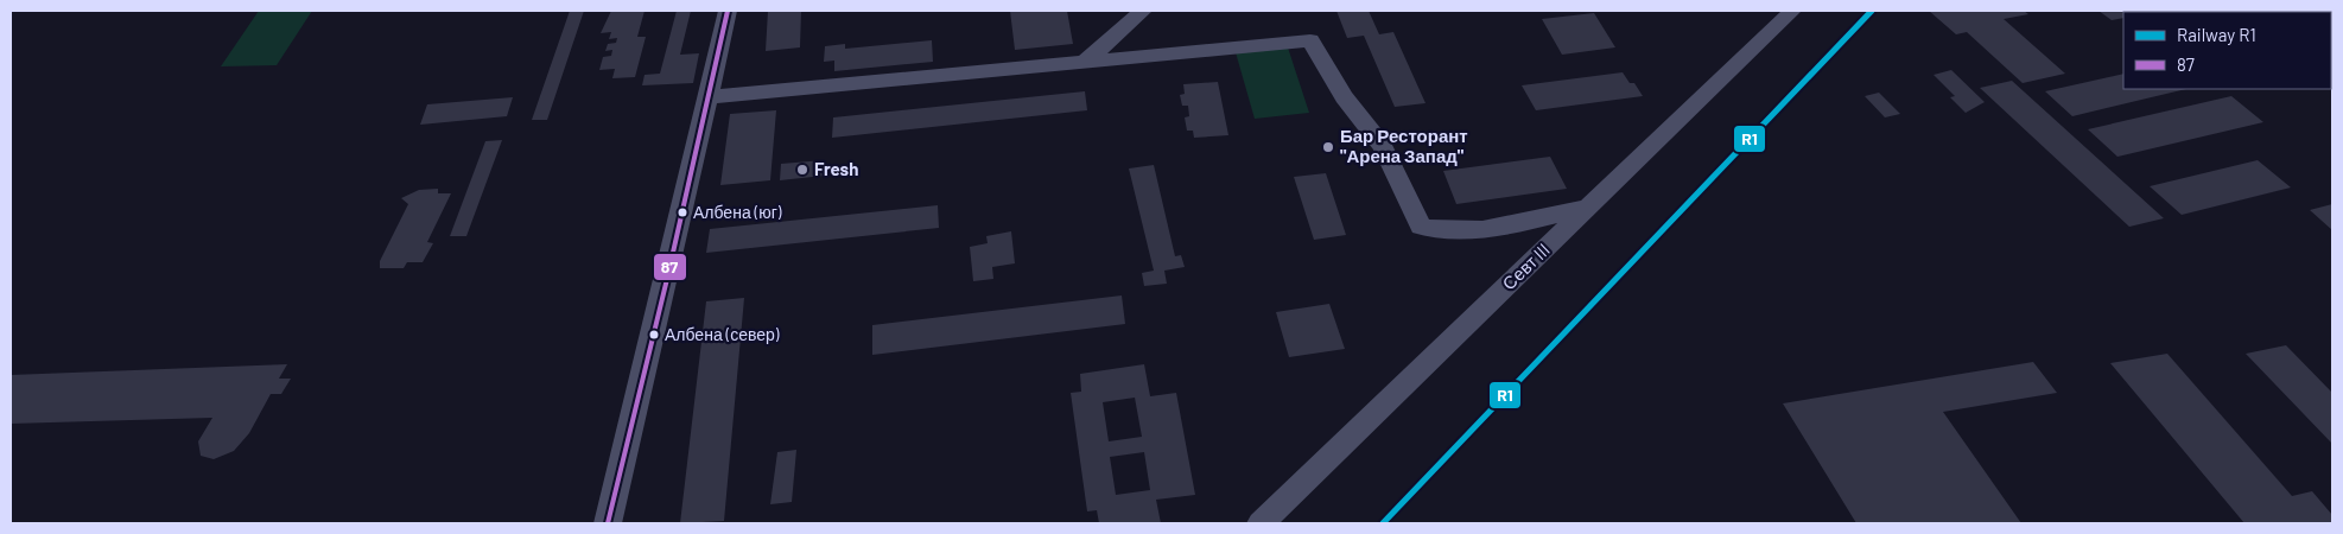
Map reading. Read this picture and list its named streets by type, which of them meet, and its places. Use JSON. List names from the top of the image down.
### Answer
{
  "streets": {
    "street": ["Севт III"]
  },
  "places": [
    "Бар Ресторант \"Арена Запад\"",
    "Fresh",
    "Албена (юг)",
    "Албена (север)"
  ],
  "lines": ["rail line R1", "transit line 87"],
  "legend": ["Railway R1", "87"]
}
